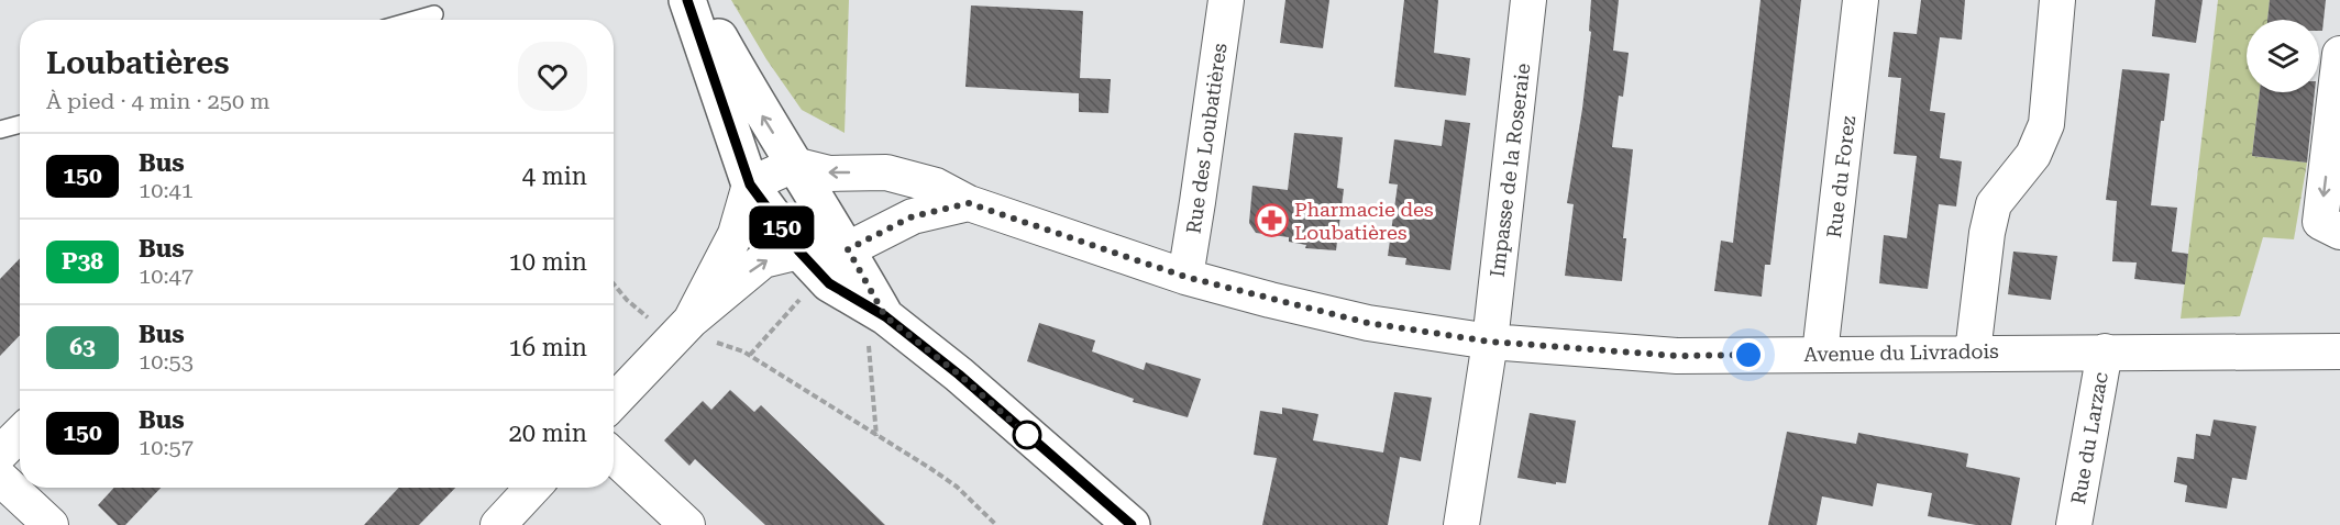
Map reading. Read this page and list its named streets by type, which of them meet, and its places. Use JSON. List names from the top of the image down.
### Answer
{
  "streets": {
    "street": [
      "Rue des Loubatières",
      "Impasse de la Roseraie",
      "Rue du Forez",
      "Avenue du Livradois",
      "Rue du Larzac"
    ]
  },
  "crossings": [
    ["Rue des Loubatières", "Avenue du Livradois"],
    ["Impasse de la Roseraie", "Avenue du Livradois"],
    ["Rue du Forez", "Avenue du Livradois"],
    ["Avenue du Livradois", "Rue du Larzac"]
  ],
  "places": {
    "pharmacy": ["Pharmacie des Loubatières"]
  },
  "lines": ["bus line 150"],
  "page": {
    "on_map": "150",
    "heading": ["Loubatières", "À pied · 4 min · 250 m"],
    "list": [
      {
        "mark": "150",
        "name": "Bus",
        "note": "10:41",
        "value": "4 min"
      },
      {
        "mark": "P38",
        "name": "Bus",
        "note": "10:47",
        "value": "10 min"
      },
      {
        "mark": "63",
        "name": "Bus",
        "note": "10:53",
        "value": "16 min"
      },
      {
        "mark": "150",
        "name": "Bus",
        "note": "10:57",
        "value": "20 min"
      }
    ]
  }
}
